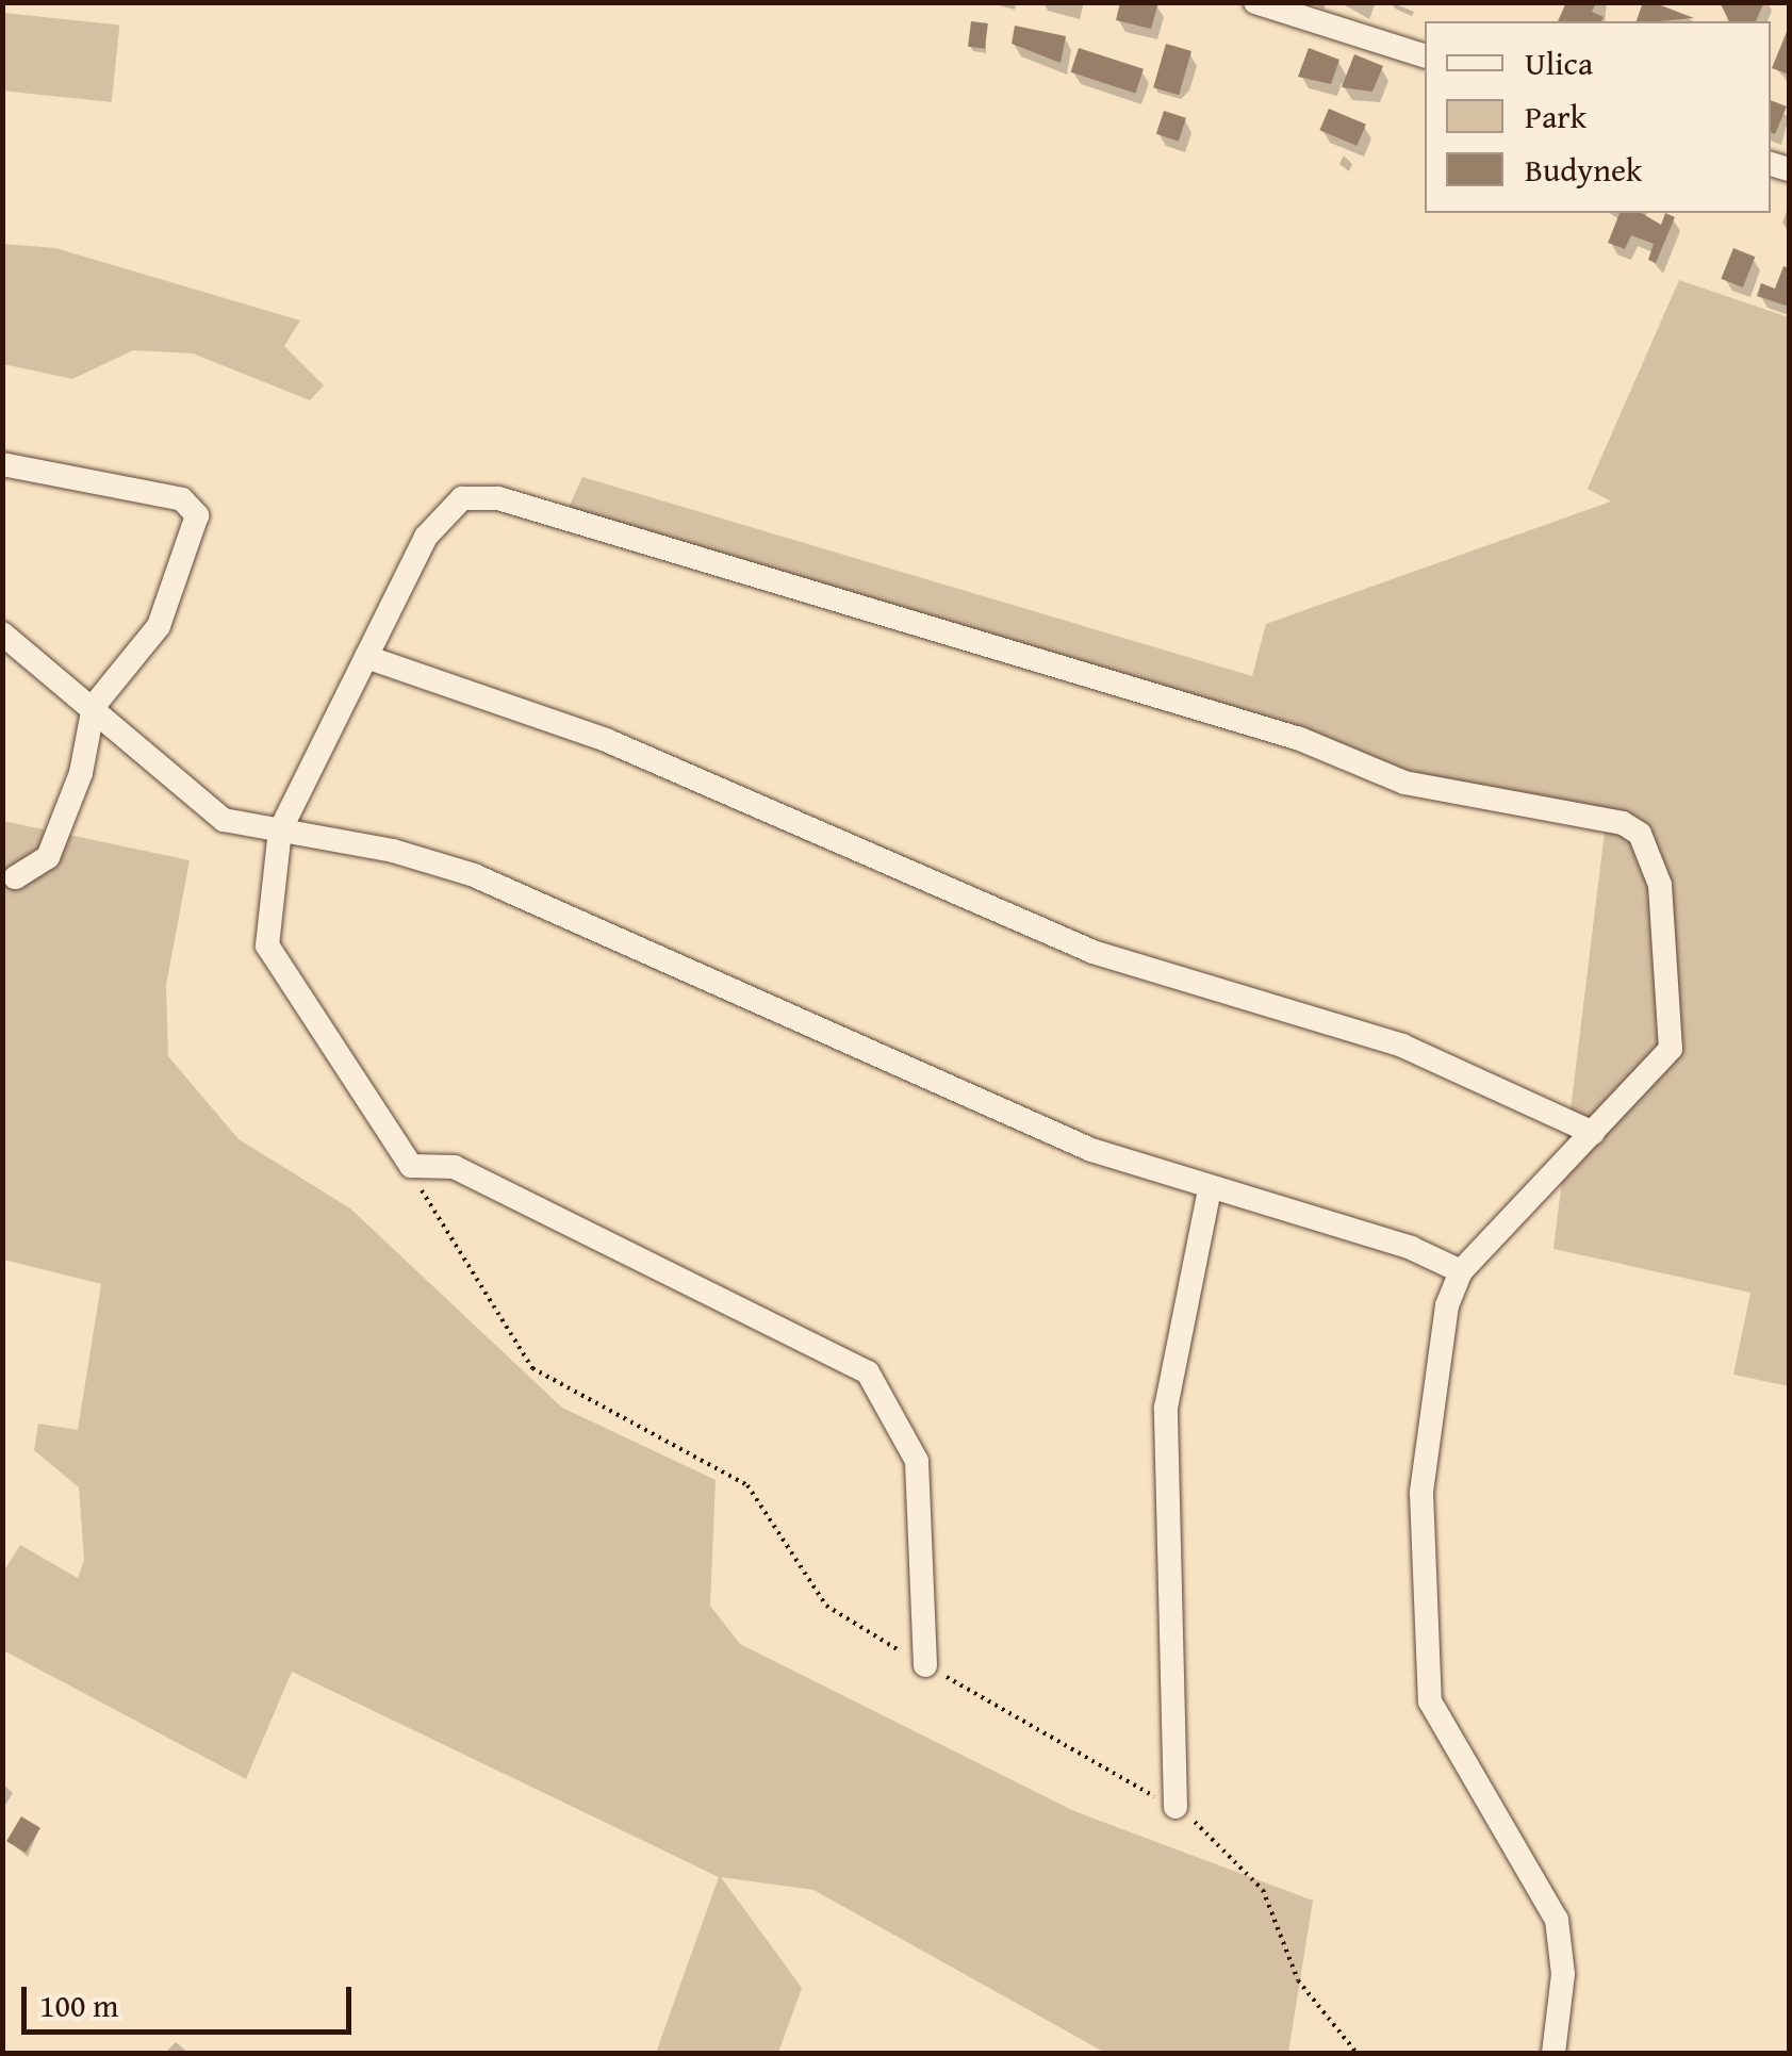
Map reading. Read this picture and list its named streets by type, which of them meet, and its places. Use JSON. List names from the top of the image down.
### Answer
{
  "legend": ["Ulica", "Park", "Budynek"],
  "scale_bar": "100 m"
}
